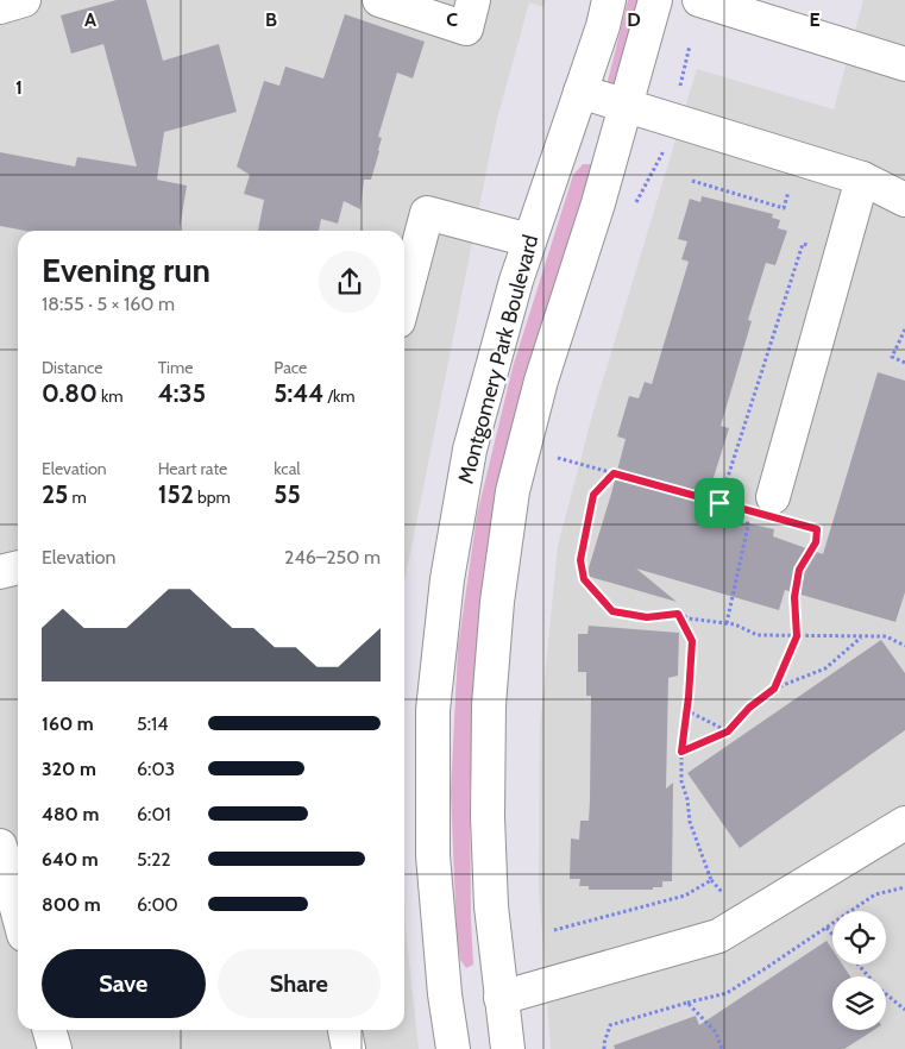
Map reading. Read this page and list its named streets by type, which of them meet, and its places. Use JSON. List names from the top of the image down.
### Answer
{
  "streets": {
    "street": ["Montgomery Park Boulevard"]
  },
  "page": {
    "heading": ["Evening run", "18:55 · 5 × 160 m"],
    "stats": [
      ["Distance", "0.80 km"],
      ["Time", "4:35"],
      ["Pace", "5:44 /km"],
      ["Elevation", "25 m"],
      ["Heart rate", "152 bpm"],
      ["kcal", "55"]
    ],
    "chart": ["Elevation", "246–250 m"],
    "list": [
      {
        "name": "160 m",
        "note": "5:14"
      },
      {
        "name": "320 m",
        "note": "6:03"
      },
      {
        "name": "480 m",
        "note": "6:01"
      },
      {
        "name": "640 m",
        "note": "5:22"
      },
      {
        "name": "800 m",
        "note": "6:00"
      }
    ],
    "buttons": ["Save", "Share"]
  },
  "grid": {
    "columns": [
      "A",
      "B",
      "C",
      "D",
      "E"
    ],
    "rows": ["1"]
  }
}
